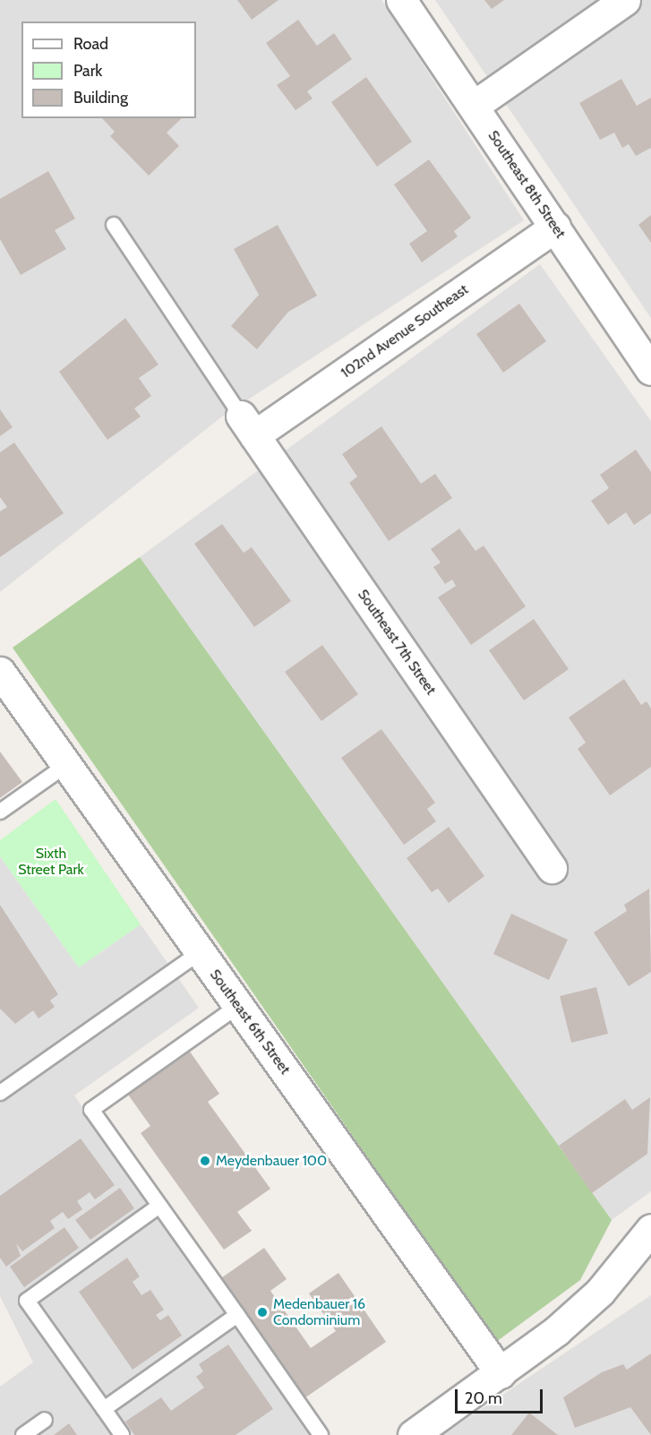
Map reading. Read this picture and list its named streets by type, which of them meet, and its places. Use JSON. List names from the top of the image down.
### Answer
{
  "streets": {
    "street": [
      "Southeast 8th Street",
      "102nd Avenue Southeast",
      "Southeast 7th Street",
      "Southeast 6th Street"
    ]
  },
  "crossings": [
    ["Southeast 8th Street", "102nd Avenue Southeast"],
    ["102nd Avenue Southeast", "Southeast 7th Street"]
  ],
  "parks": ["Sixth Street Park"],
  "places": ["Meydenbauer 100", "Medenbauer 16 Condominium"],
  "legend": ["Road", "Park", "Building"],
  "scale_bar": "20 m"
}
